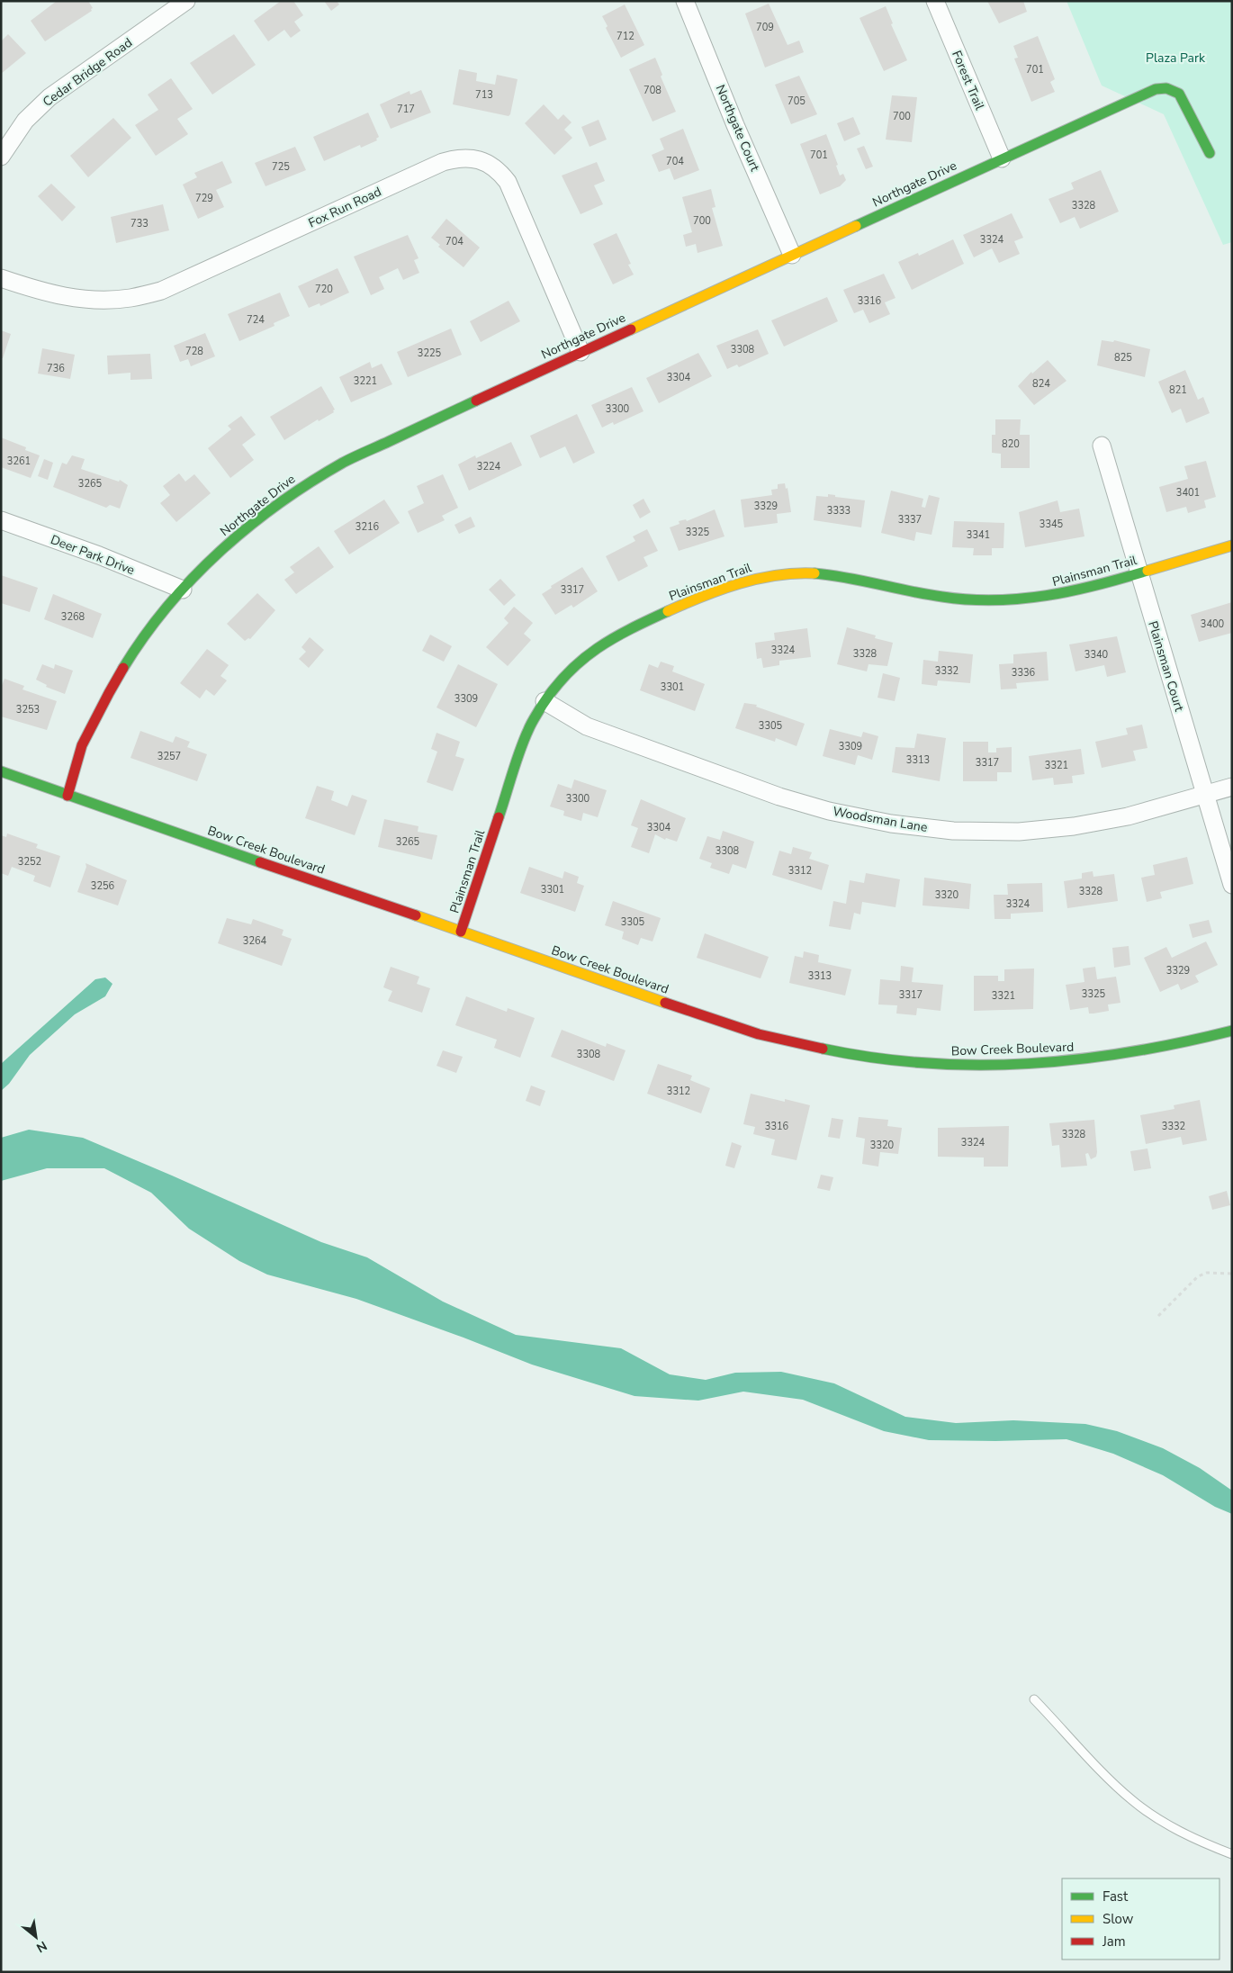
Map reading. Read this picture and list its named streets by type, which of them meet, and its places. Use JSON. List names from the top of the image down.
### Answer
{
  "streets": {
    "street": [
      "Cedar Bridge Road",
      "Forest Trail",
      "Northgate Court",
      "Northgate Drive",
      "Fox Run Road",
      "Deer Park Drive",
      "Plainsman Trail",
      "Plainsman Court",
      "Woodsman Lane",
      "Bow Creek Boulevard"
    ]
  },
  "crossings": [
    ["Forest Trail", "Northgate Drive"],
    ["Northgate Court", "Northgate Drive"],
    ["Northgate Drive", "Fox Run Road"],
    ["Northgate Drive", "Deer Park Drive"],
    ["Northgate Drive", "Bow Creek Boulevard"],
    ["Plainsman Trail", "Plainsman Court"],
    ["Plainsman Trail", "Woodsman Lane"],
    ["Plainsman Trail", "Bow Creek Boulevard"],
    ["Plainsman Court", "Woodsman Lane"]
  ],
  "parks": ["Plaza Park"],
  "house_numbers": [
    "709",
    "712",
    "701",
    "708",
    "713",
    "705",
    "717",
    "700",
    "701",
    "704",
    "725",
    "729",
    "3328",
    "700",
    "733",
    "3324",
    "704",
    "720",
    "3316",
    "724",
    "3308",
    "728",
    "3225",
    "825",
    "736",
    "3304",
    "3221",
    "824",
    "821",
    "3300",
    "820",
    "3261",
    "3224",
    "3265",
    "3401",
    "3329",
    "3333",
    "3337",
    "3345",
    "3216",
    "3325",
    "3341",
    "3317",
    "3268",
    "3400",
    "3324",
    "3328",
    "3340",
    "3332",
    "3336",
    "3301",
    "3309",
    "3253",
    "3305",
    "3309",
    "3257",
    "3313",
    "3317",
    "3321",
    "3300",
    "3304",
    "3265",
    "3308",
    "3252",
    "3312",
    "3256",
    "3301",
    "3328",
    "3320",
    "3324",
    "3305",
    "3264",
    "3329",
    "3313",
    "3325",
    "3317",
    "3321",
    "3308",
    "3312",
    "3316",
    "3332",
    "3328",
    "3324",
    "3320"
  ],
  "legend": ["Fast", "Slow", "Jam"],
  "north": "bottom right"
}
